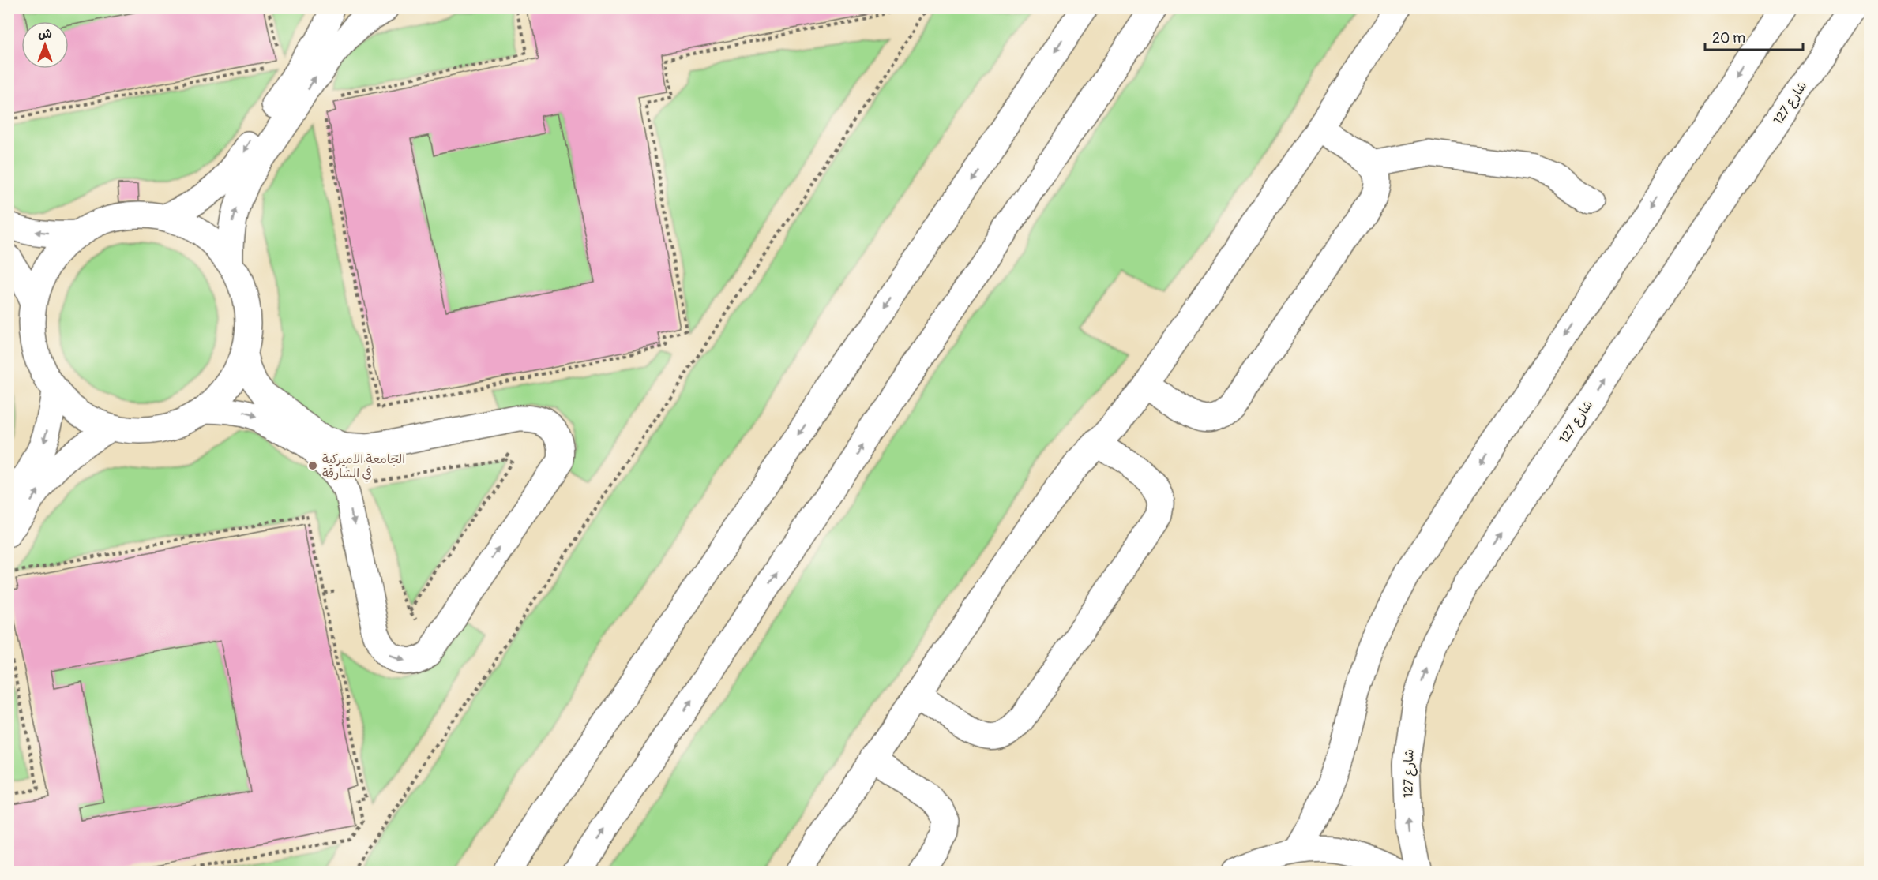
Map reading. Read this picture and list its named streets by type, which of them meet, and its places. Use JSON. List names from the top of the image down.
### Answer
{
  "streets": {
    "street": ["شارع 127"]
  },
  "places": ["الجامعة الاميركية في الشارقة"],
  "scale_bar": "20 m",
  "north": "top"
}
